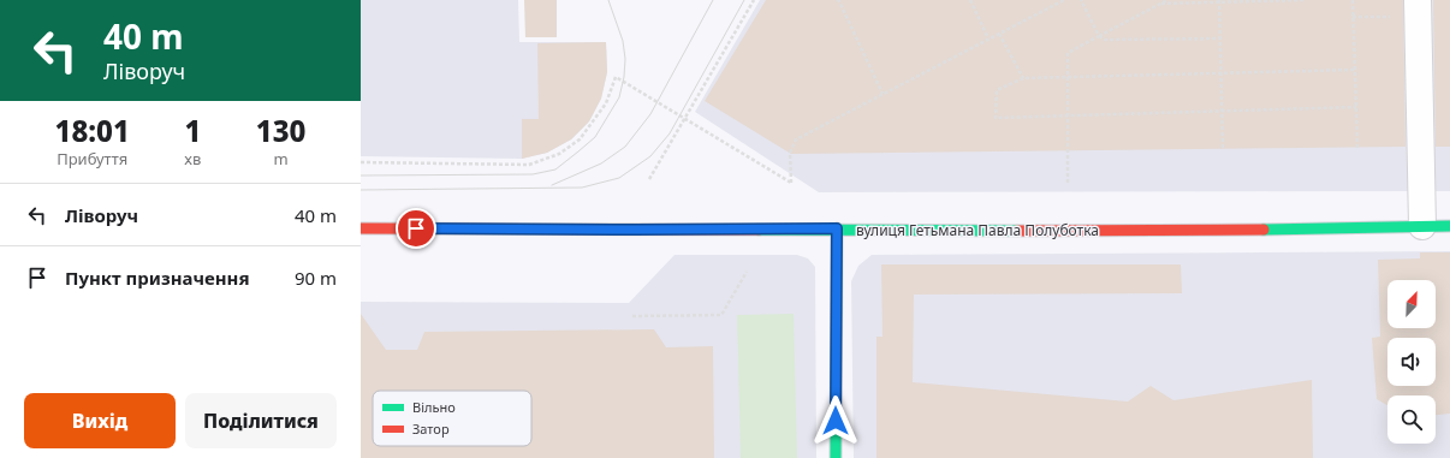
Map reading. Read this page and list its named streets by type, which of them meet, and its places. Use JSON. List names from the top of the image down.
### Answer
{
  "streets": {
    "street": ["вулиця Гетьмана Павла Полуботка"]
  },
  "legend": ["Вільно", "Затор"],
  "north": "top right",
  "page": {
    "turn": ["40 m", "Ліворуч"],
    "eta": [
      "18:01",
      "Прибуття",
      "1",
      "хв",
      "130",
      "m"
    ],
    "list": [
      {
        "name": "Ліворуч",
        "value": "40 m"
      },
      {
        "name": "Пункт призначення",
        "value": "90 m"
      }
    ],
    "buttons": ["Вихід", "Поділитися"]
  }
}
